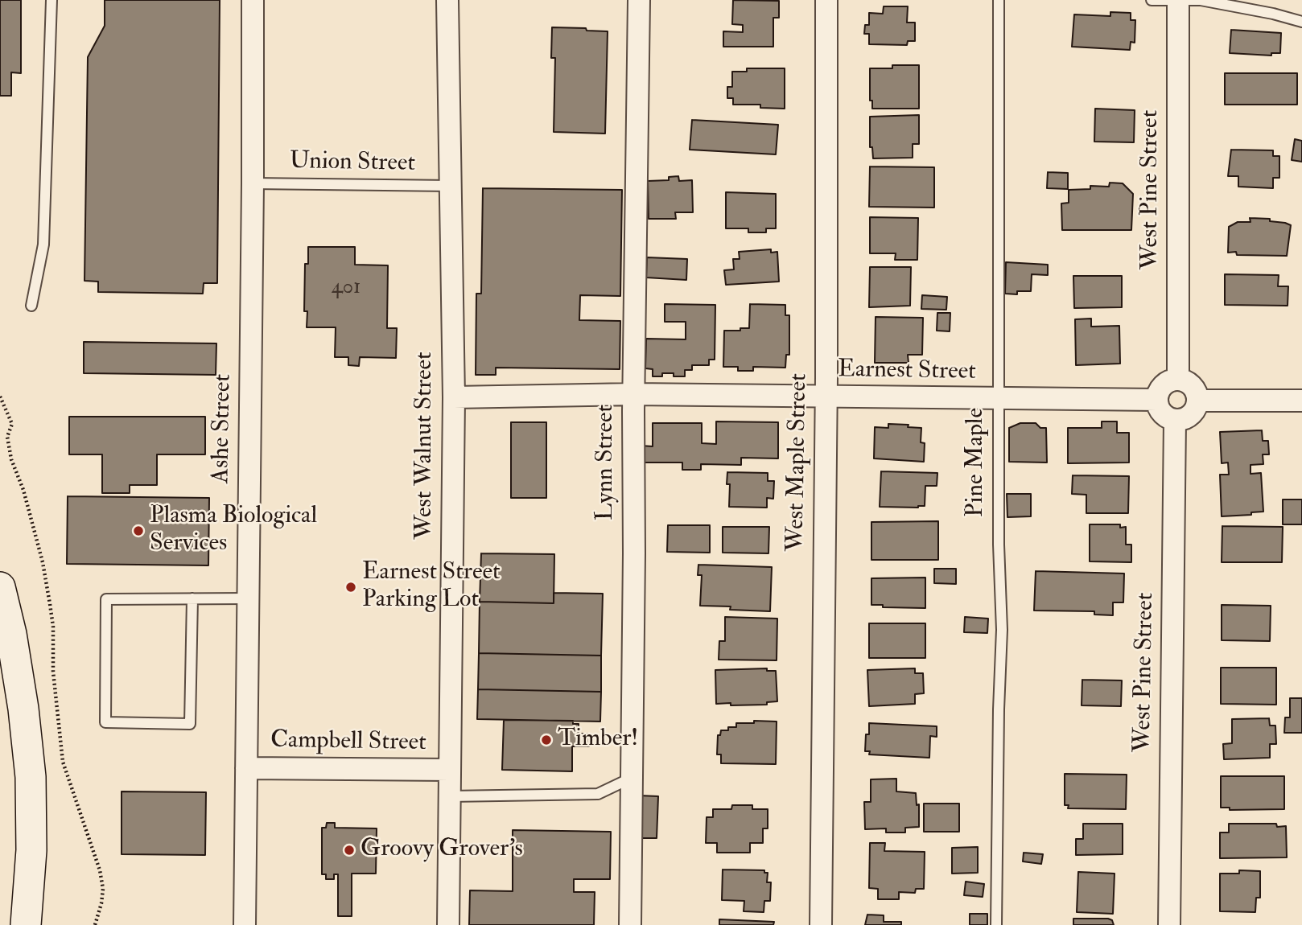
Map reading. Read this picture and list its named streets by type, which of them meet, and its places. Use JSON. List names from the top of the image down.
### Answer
{
  "streets": {
    "street": [
      "West Pine Street",
      "Earnest Street",
      "Ashe Street",
      "West Walnut Street",
      "Lynn Street",
      "West Maple Street",
      "Campbell Street"
    ],
    "lane": ["Union Street", "Pine Maple"]
  },
  "crossings": [
    ["Union Street", "Ashe Street"],
    ["Union Street", "West Walnut Street"],
    ["West Pine Street", "Earnest Street"],
    ["Earnest Street", "West Walnut Street"],
    ["Earnest Street", "Lynn Street"],
    ["Earnest Street", "West Maple Street"],
    ["Earnest Street", "Pine Maple"],
    ["Ashe Street", "Campbell Street"],
    ["West Walnut Street", "Campbell Street"]
  ],
  "places": [
    "Plasma Biological Services",
    "Earnest Street Parking Lot",
    "Timber!",
    "Groovy Grover's"
  ],
  "house_numbers": ["401"]
}
